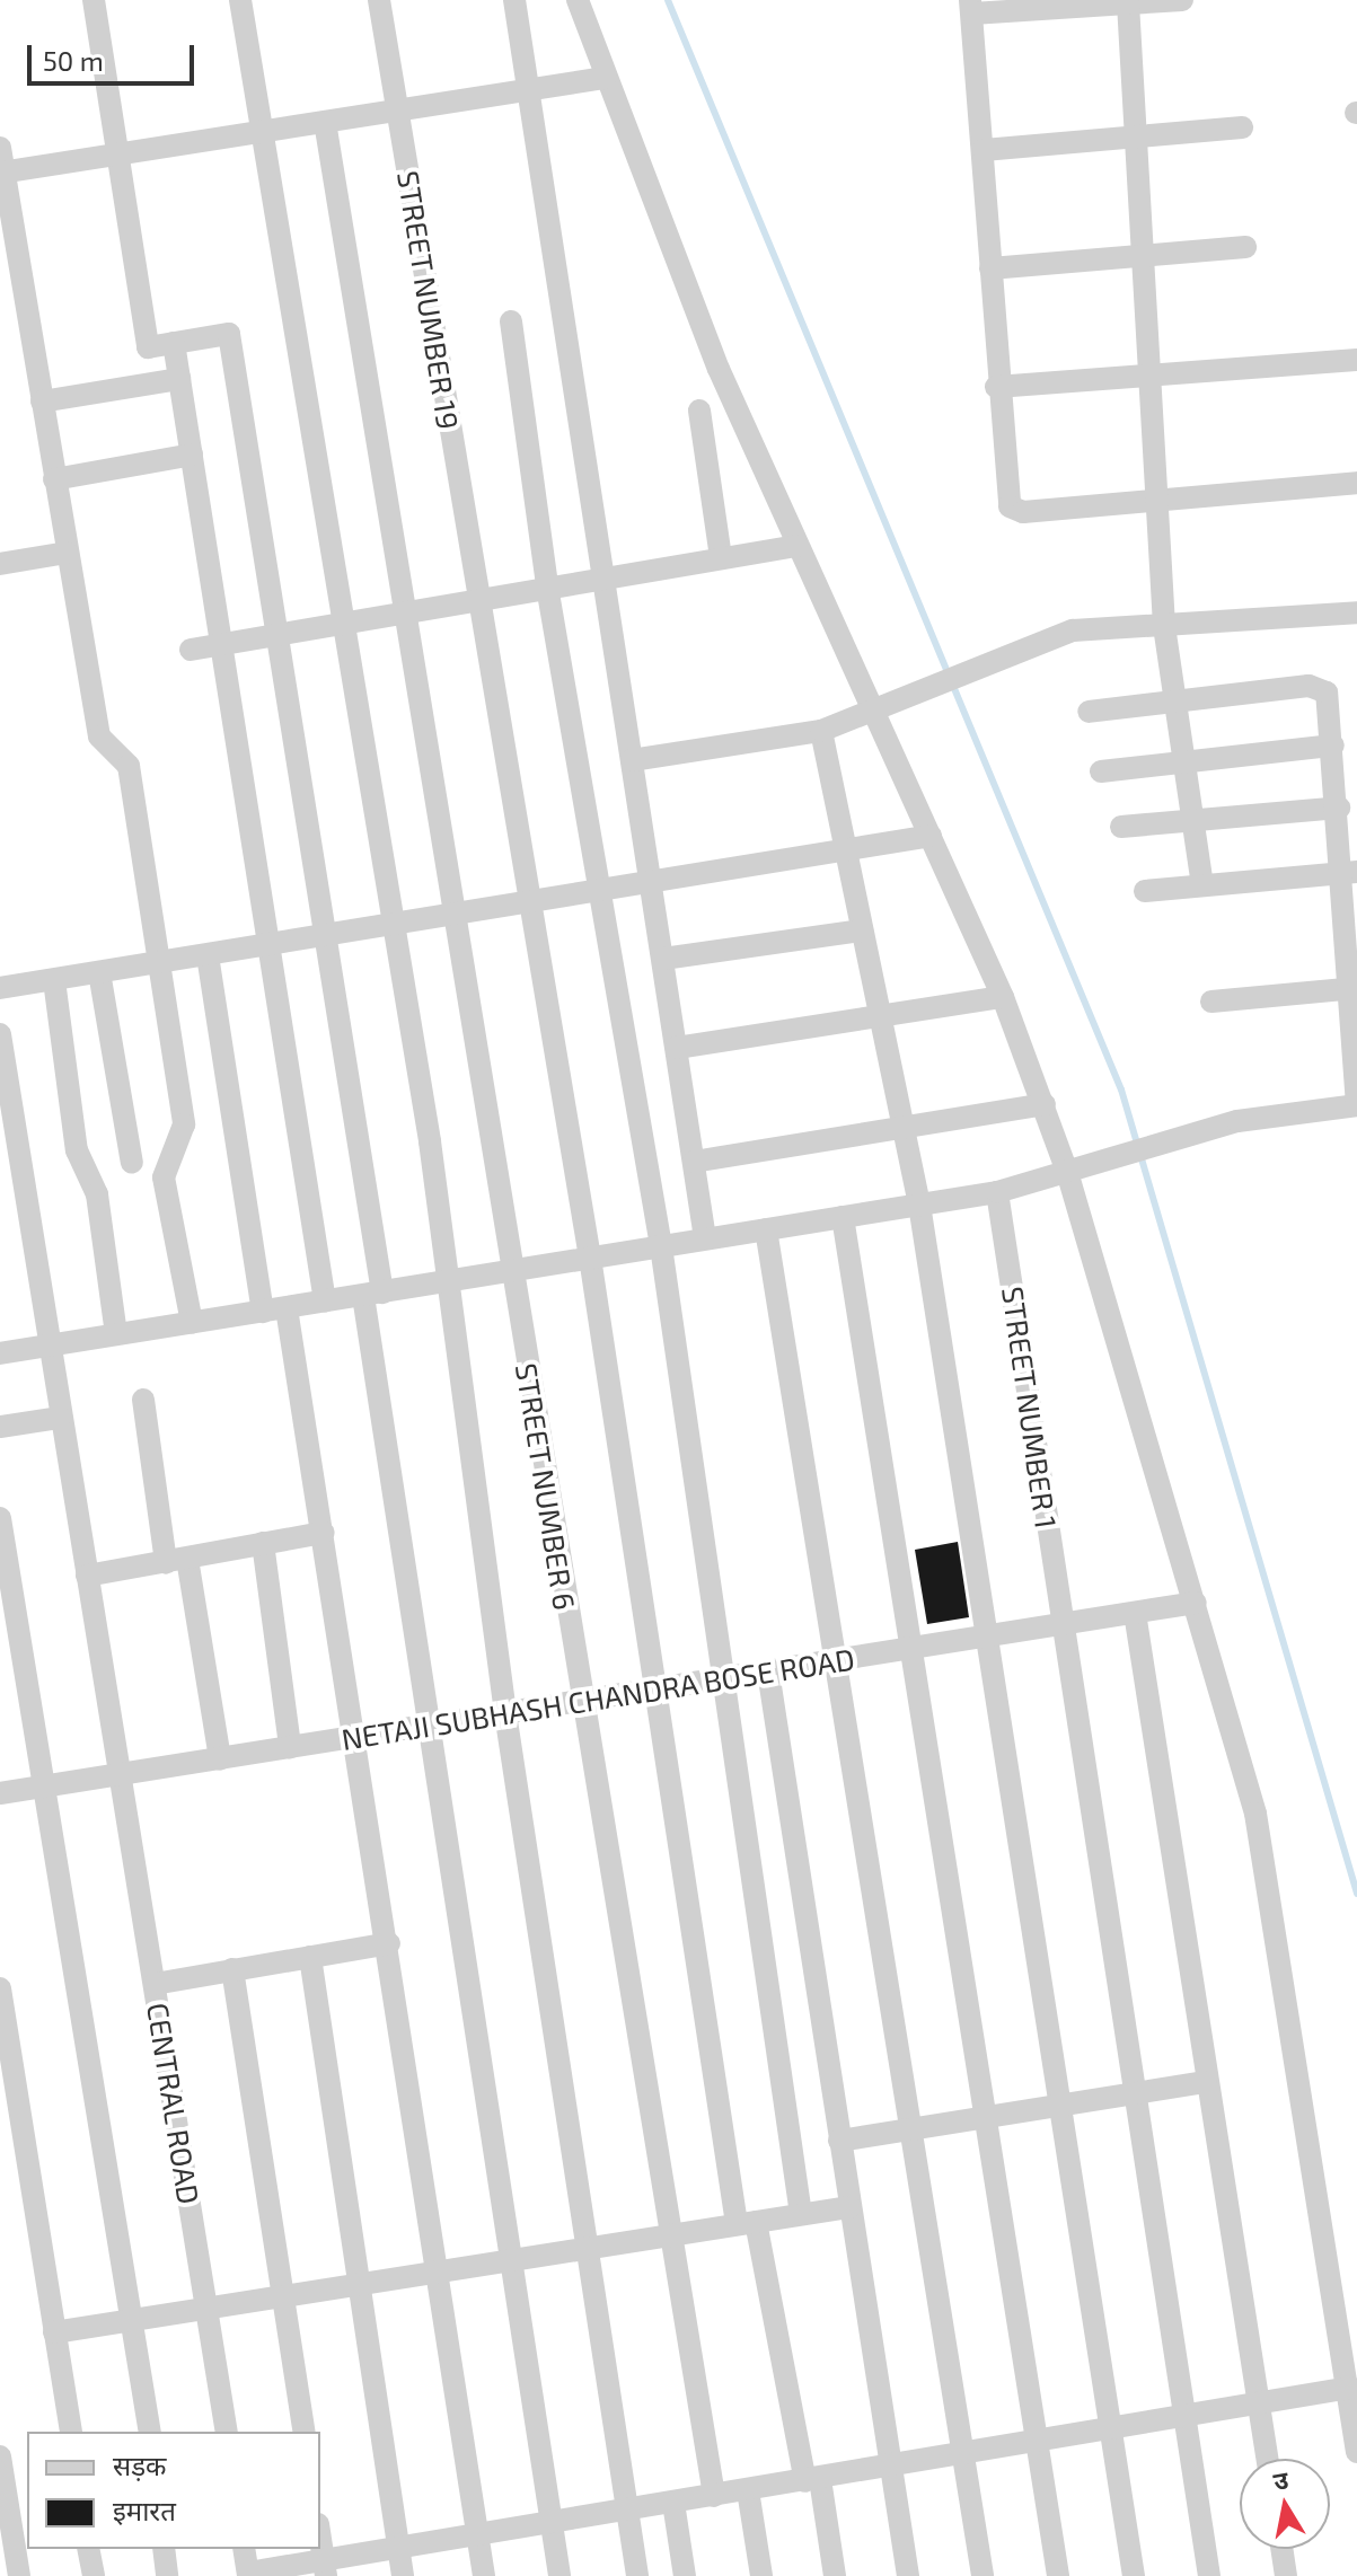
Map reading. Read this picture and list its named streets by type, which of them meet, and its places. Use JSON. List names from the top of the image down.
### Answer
{
  "streets": {
    "street": [
      "STREET NUMBER 19",
      "STREET NUMBER 1",
      "STREET NUMBER 6",
      "NETAJI SUBHASH CHANDRA BOSE ROAD",
      "CENTRAL ROAD"
    ]
  },
  "crossings": [
    ["STREET NUMBER 19", "NETAJI SUBHASH CHANDRA BOSE ROAD"],
    ["STREET NUMBER 1", "NETAJI SUBHASH CHANDRA BOSE ROAD"],
    ["STREET NUMBER 6", "NETAJI SUBHASH CHANDRA BOSE ROAD"],
    ["NETAJI SUBHASH CHANDRA BOSE ROAD", "CENTRAL ROAD"]
  ],
  "legend": ["सड़क", "इमारत"],
  "scale_bar": "50 m",
  "north": "top"
}
